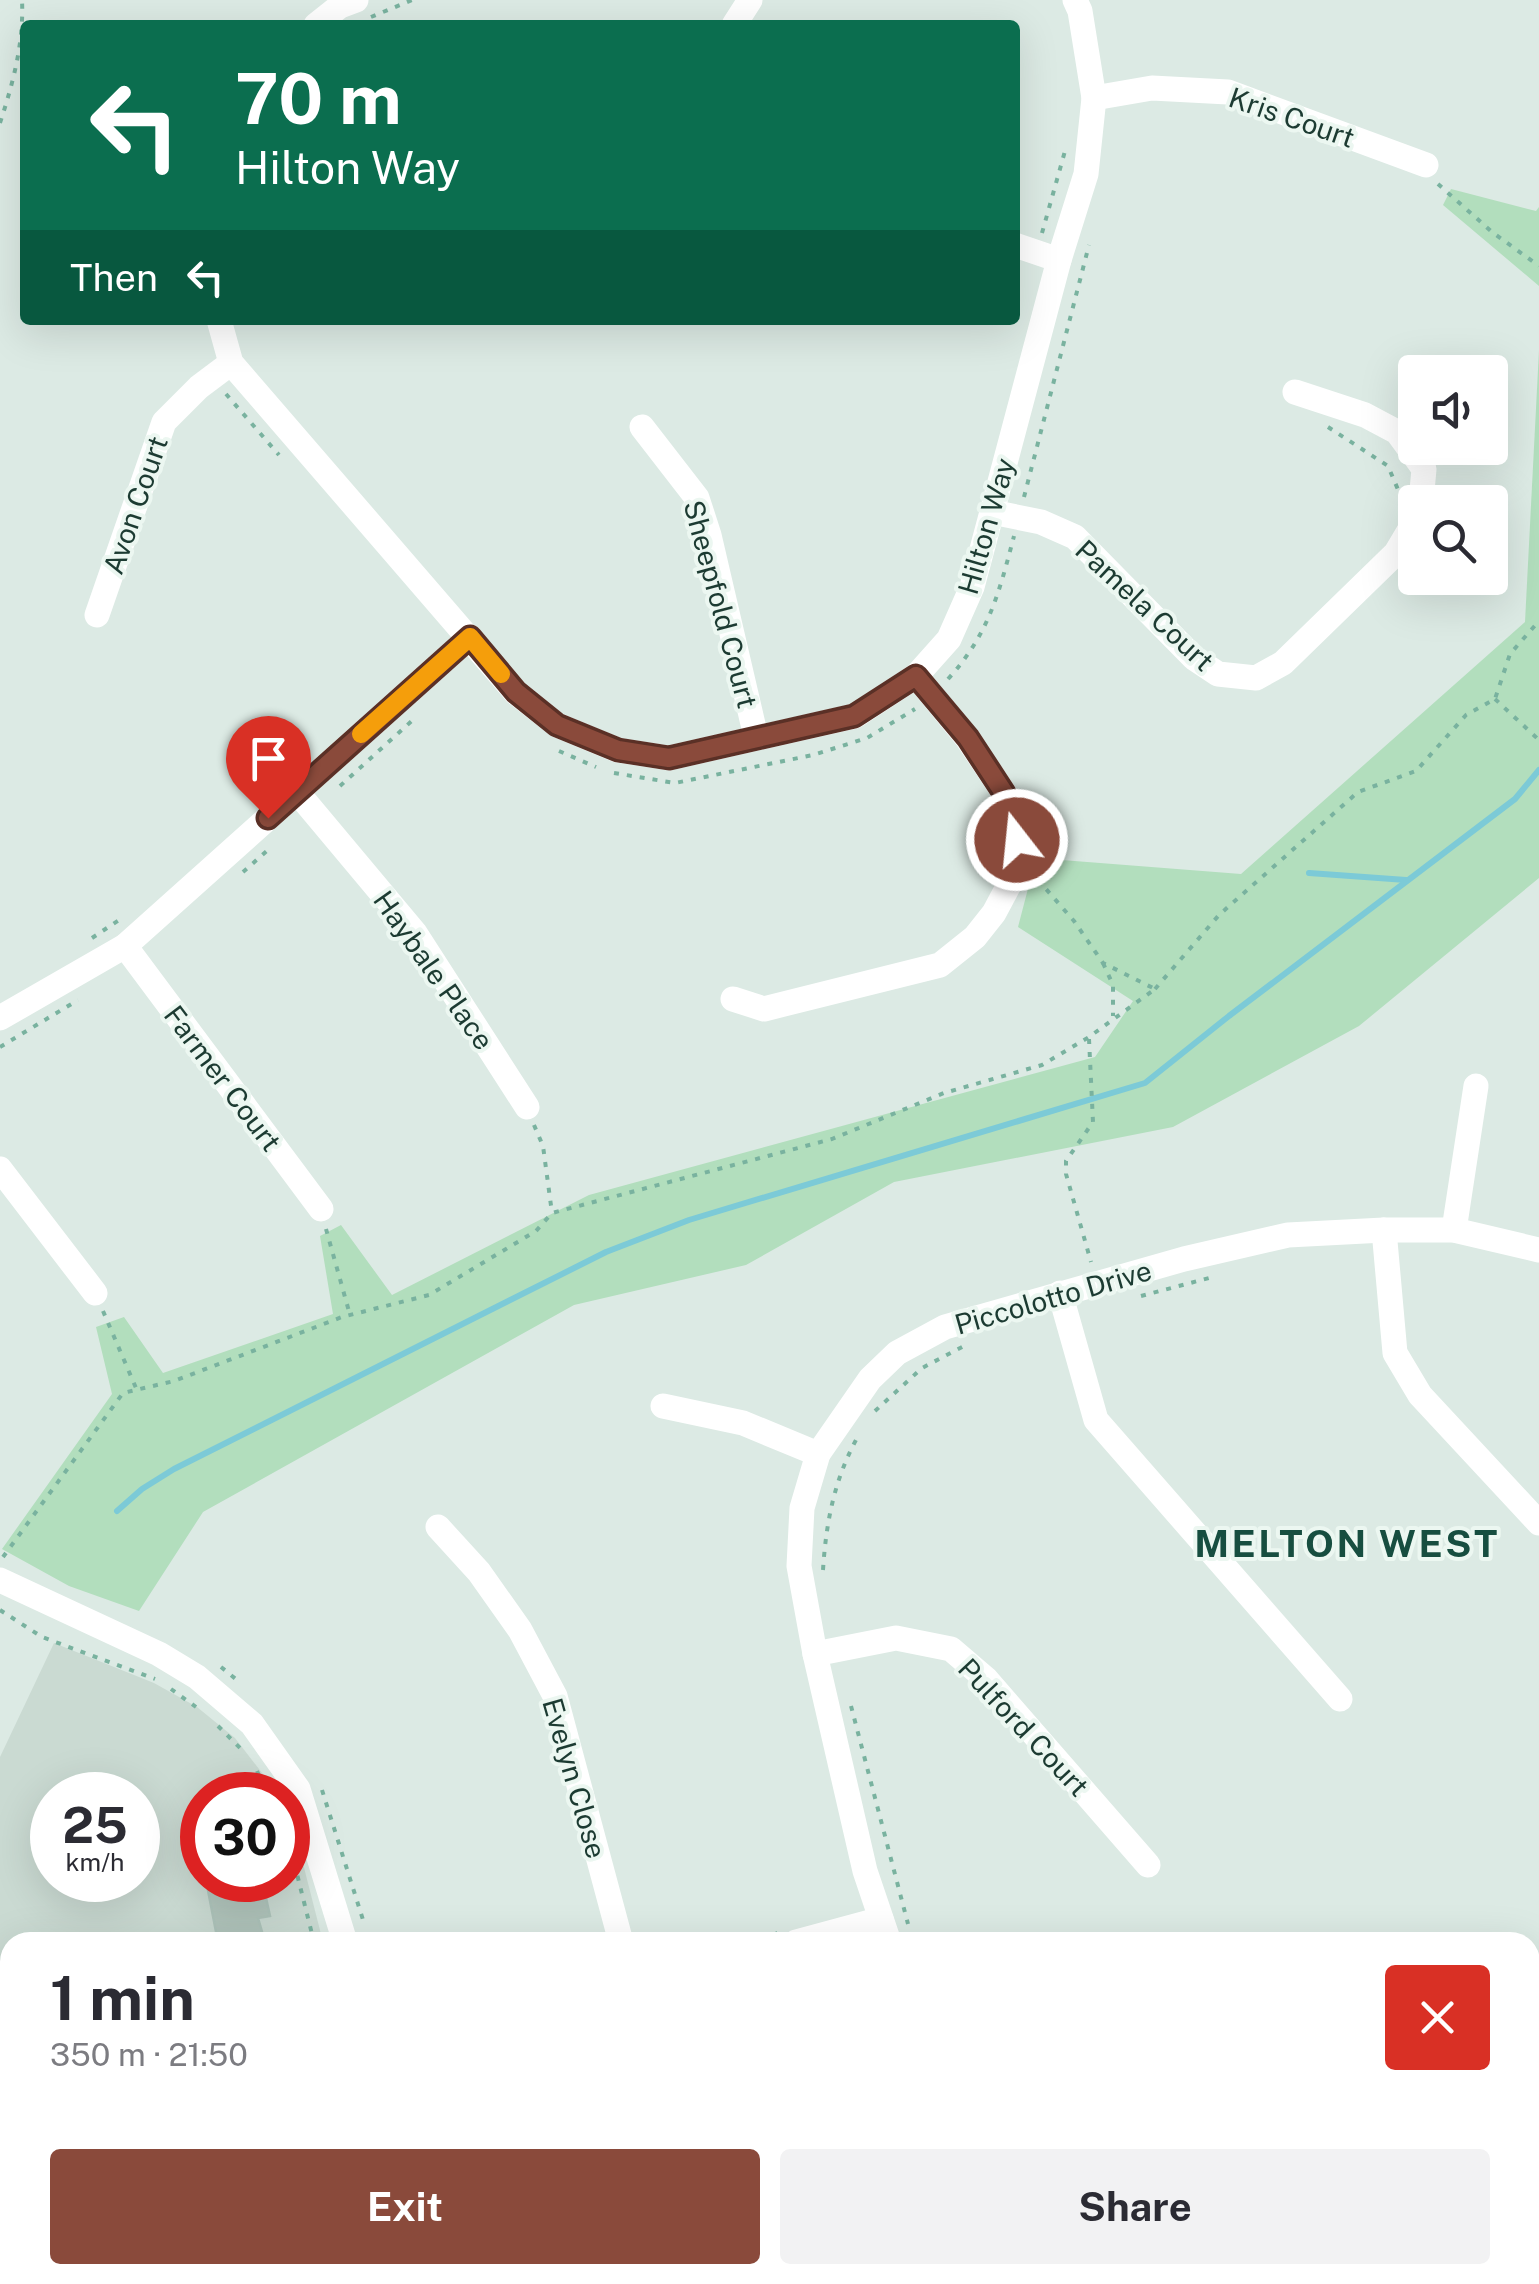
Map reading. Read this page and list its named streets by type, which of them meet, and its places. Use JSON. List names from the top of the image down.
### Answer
{
  "streets": {
    "street": [
      "Kris Court",
      "Avon Court",
      "Hilton Way",
      "Sheepfold Court",
      "Pamela Court",
      "Haybale Place",
      "Farmer Court",
      "Piccolotto Drive",
      "Pulford Court",
      "Evelyn Close"
    ]
  },
  "crossings": [
    ["Kris Court", "Hilton Way"],
    ["Avon Court", "Hilton Way"],
    ["Hilton Way", "Sheepfold Court"],
    ["Hilton Way", "Pamela Court"],
    ["Piccolotto Drive", "Pulford Court"]
  ],
  "districts": ["MELTON WEST"],
  "page": {
    "turn": ["70 m", "Hilton Way"],
    "then": "Then",
    "speed": "25 km/h",
    "limit": "30",
    "heading": ["1 min", "350 m · 21:50"],
    "buttons": ["Exit", "Share"]
  }
}
